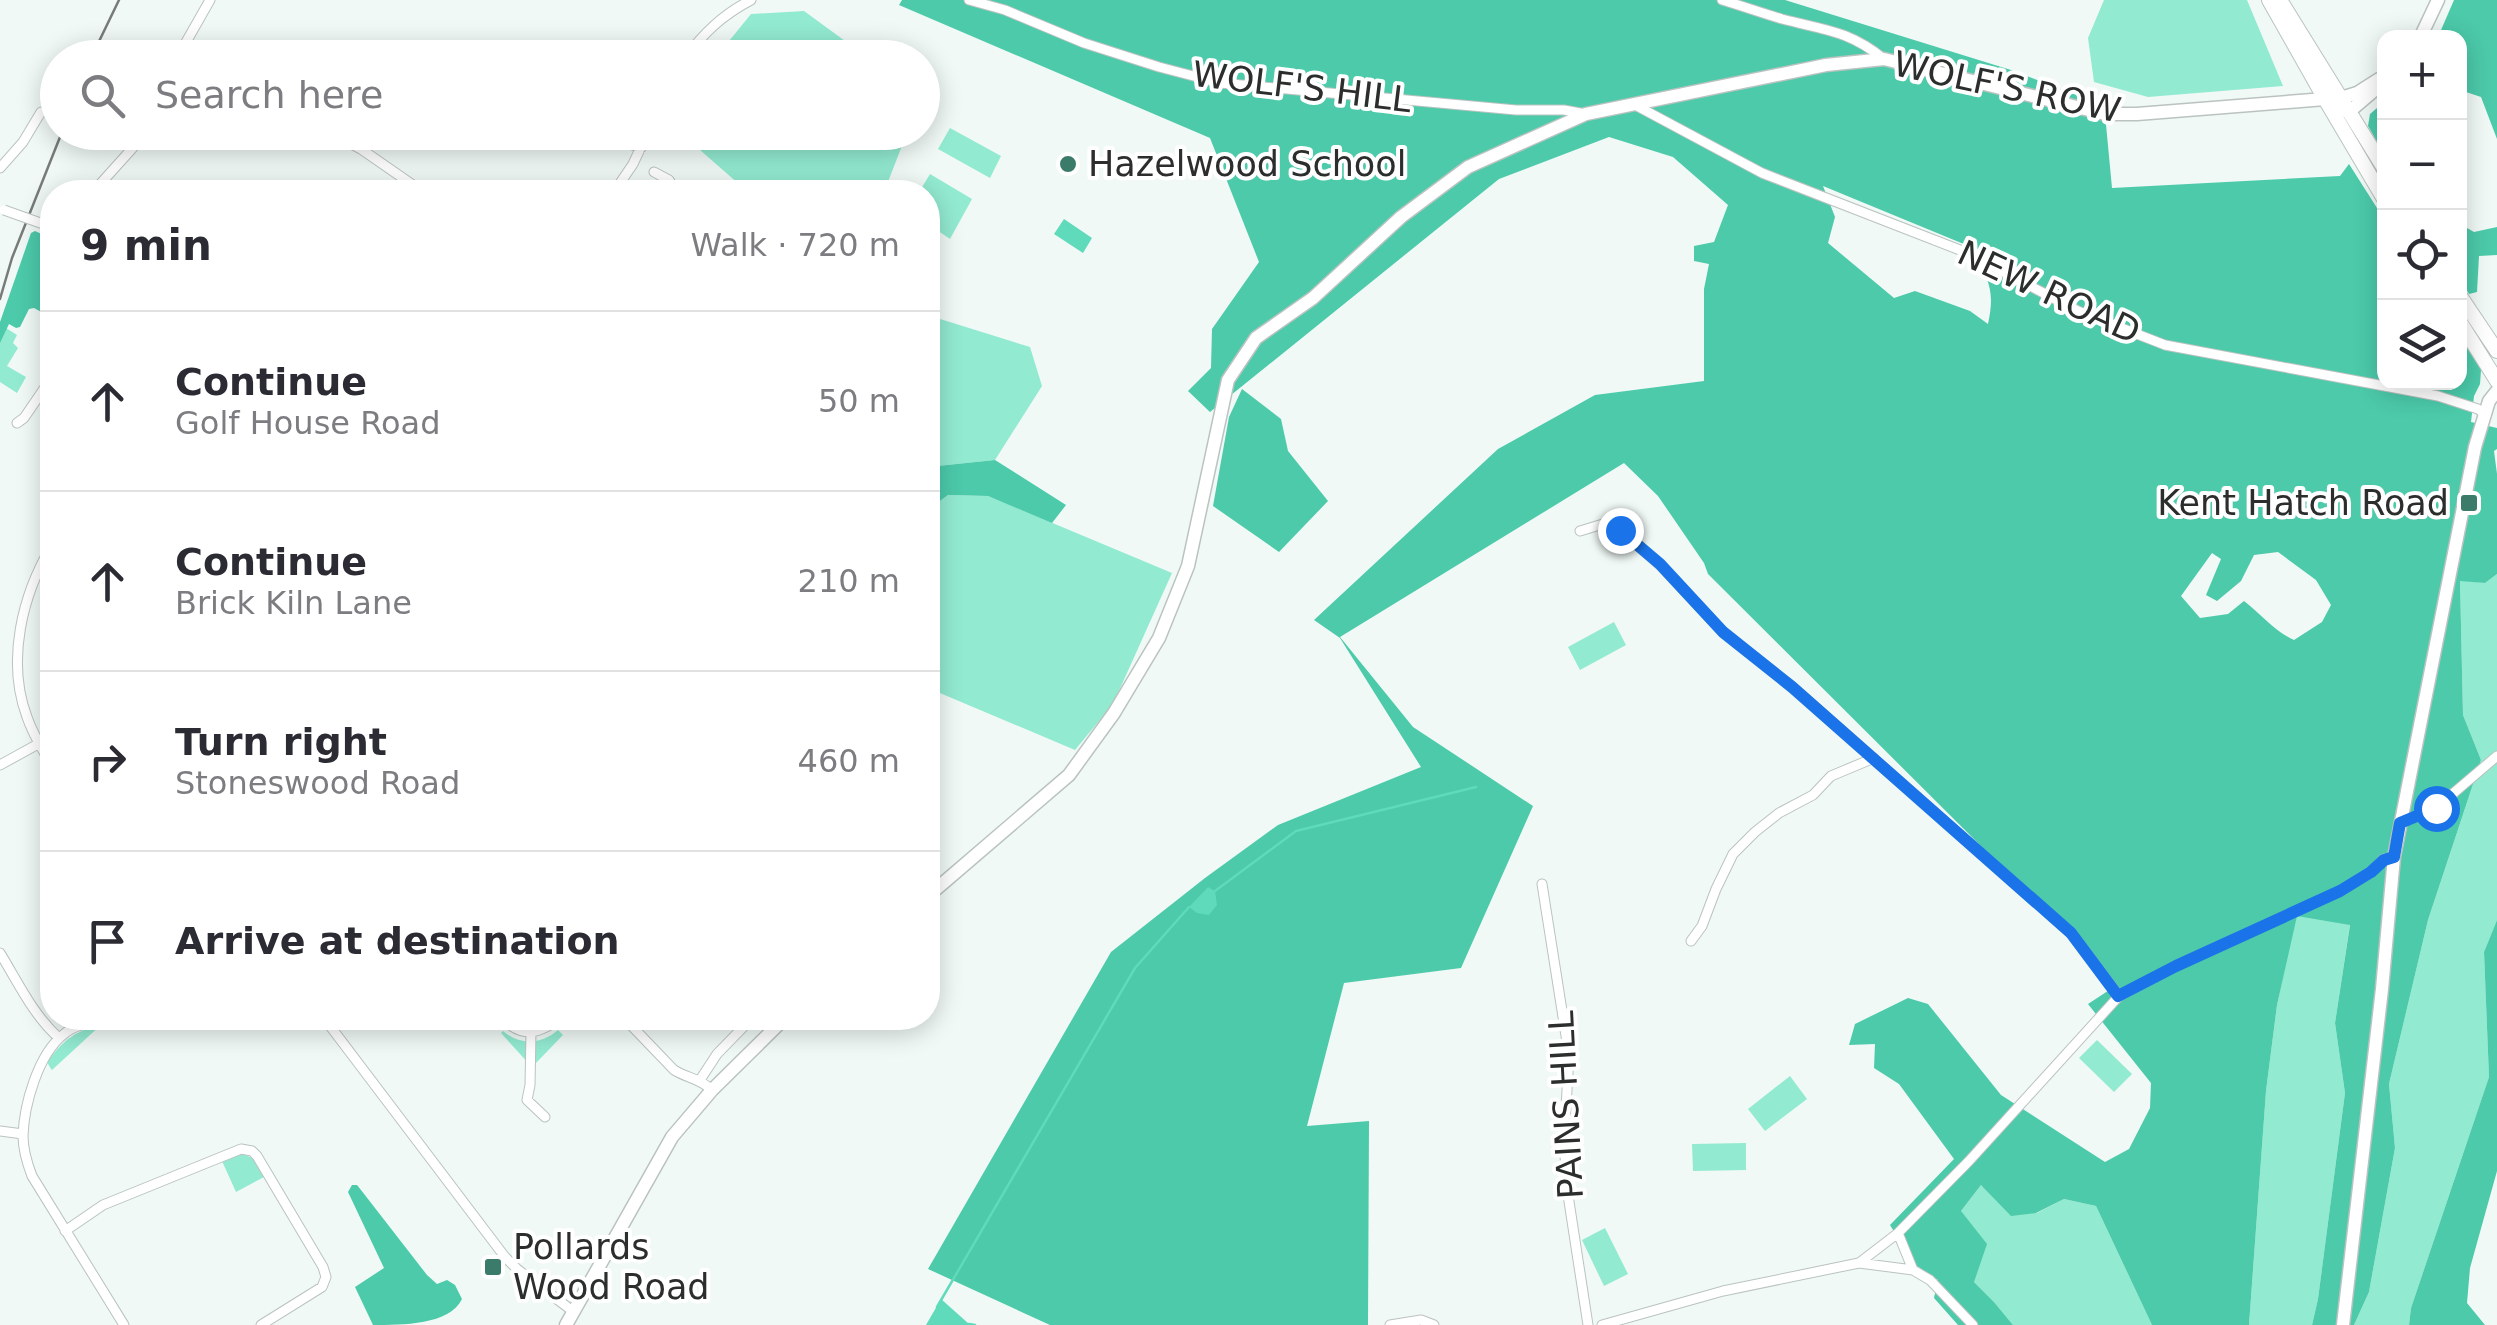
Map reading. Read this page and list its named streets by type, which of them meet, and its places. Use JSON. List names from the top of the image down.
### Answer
{
  "streets": {
    "street": [
      "WOLF'S HILL",
      "WOLF'S ROW",
      "NEW ROAD",
      "PAINS HILL"
    ]
  },
  "crossings": [
    ["WOLF'S HILL", "WOLF'S ROW"],
    ["WOLF'S ROW", "NEW ROAD"]
  ],
  "places": {
    "other": ["Hazelwood School"],
    "transit": ["Kent Hatch Road", "Pollards Wood Road"]
  },
  "page": {
    "map_buttons": ["+", "−"],
    "search": "Search here",
    "heading": ["9 min", "Walk · 720 m"],
    "list": [
      ["Continue", "Golf House Road", "50 m"],
      ["Continue", "Brick Kiln Lane", "210 m"],
      ["Turn right", "Stoneswood Road", "460 m"],
      "Arrive at destination"
    ]
  }
}
